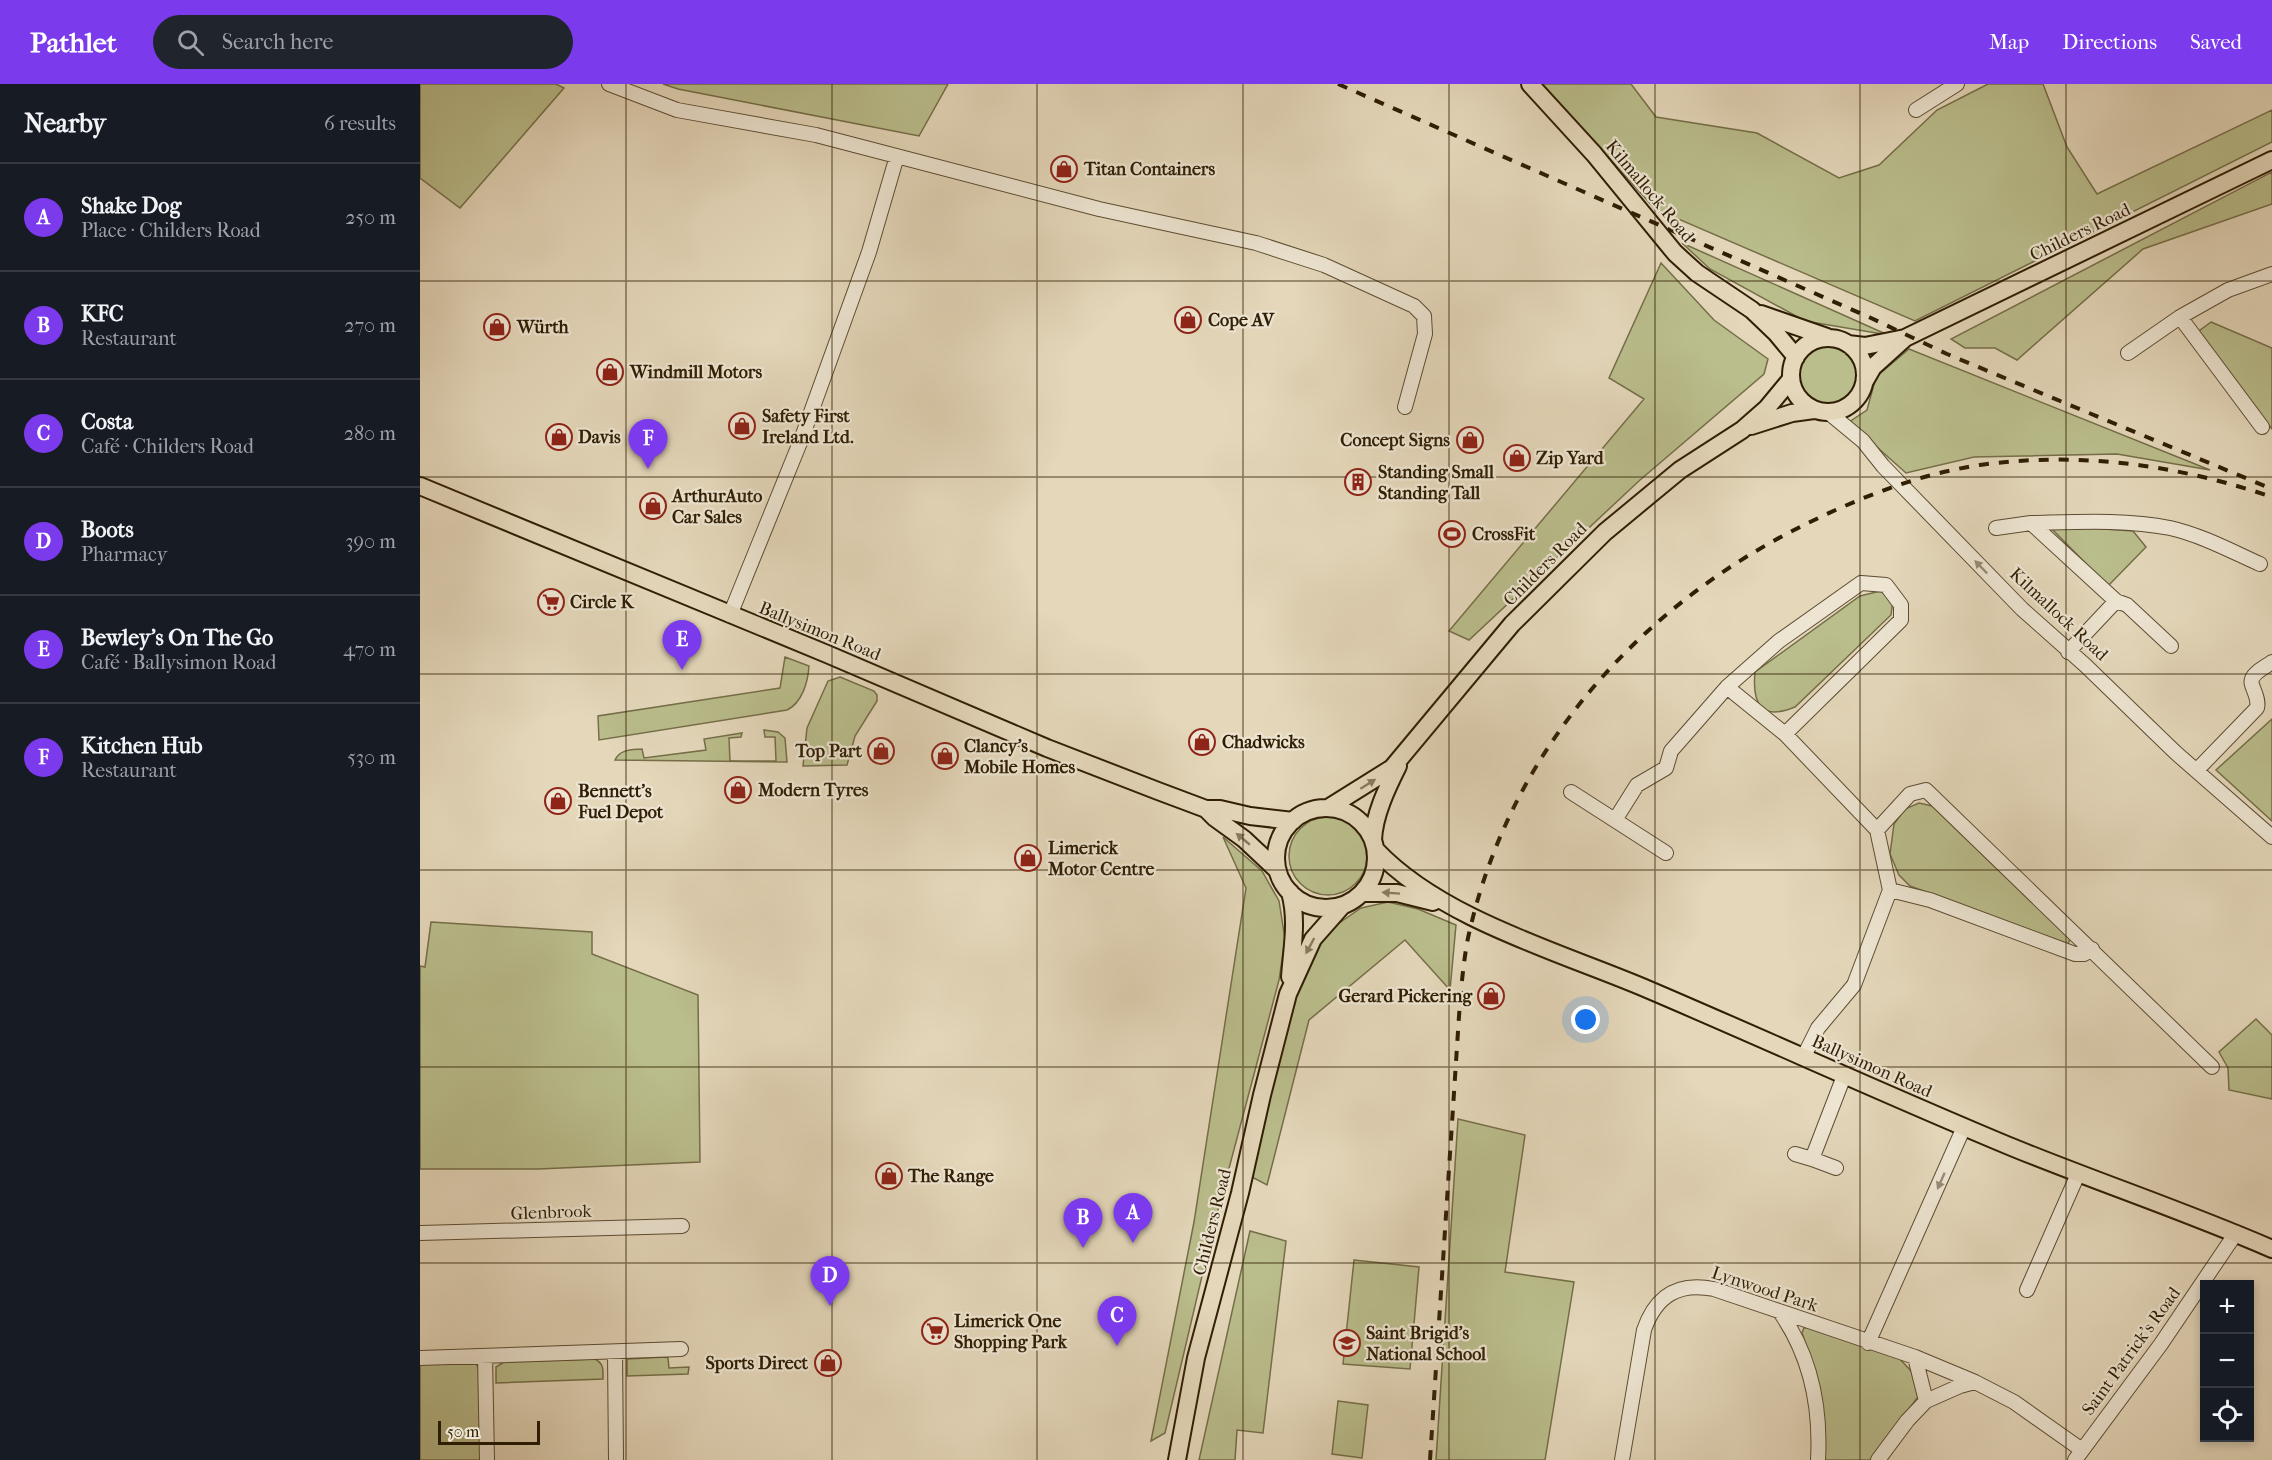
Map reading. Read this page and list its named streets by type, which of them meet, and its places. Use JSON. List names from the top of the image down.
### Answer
{
  "streets": {
    "main road": ["Kilmallock Road", "Childers Road", "Ballysimon Road"],
    "street": ["Glenbrook", "Lynwood Park", "Saint Patrick's Road"]
  },
  "crossings": [
    ["Kilmallock Road", "Childers Road"],
    ["Childers Road", "Ballysimon Road"],
    ["Ballysimon Road", "Saint Patrick's Road"],
    ["Lynwood Park", "Saint Patrick's Road"]
  ],
  "places": {
    "shop": [
      "Titan Containers",
      "Cope AV",
      "Würth",
      "Windmill Motors",
      "Safety First Ireland Ltd.",
      "Davis",
      "Concept Signs",
      "Zip Yard",
      "ArthurAuto Car Sales",
      "Chadwicks",
      "Top Part",
      "Clancy's Mobile Homes",
      "Modern Tyres",
      "Bennett's Fuel Depot",
      "Limerick Motor Centre",
      "Gerard Pickering",
      "The Range",
      "Sports Direct"
    ],
    "building": ["Standing Small Standing Tall"],
    "sports": ["CrossFit"],
    "supermarket": ["Circle K", "Limerick One Shopping Park"],
    "school or university": ["Saint Brigid's National School"]
  },
  "scale_bar": "50 m",
  "page": {
    "header": "Pathlet",
    "search": "Search here",
    "nav": ["Map", "Directions", "Saved"],
    "heading": ["Nearby", "6 results"],
    "list": [
      {
        "mark": "A",
        "name": "Shake Dog",
        "note": "Place · Childers Road",
        "value": "250 m"
      },
      {
        "mark": "B",
        "name": "KFC",
        "note": "Restaurant",
        "value": "270 m"
      },
      {
        "mark": "C",
        "name": "Costa",
        "note": "Café · Childers Road",
        "value": "280 m"
      },
      {
        "mark": "D",
        "name": "Boots",
        "note": "Pharmacy",
        "value": "390 m"
      },
      {
        "mark": "E",
        "name": "Bewley's On The Go",
        "note": "Café · Ballysimon Road",
        "value": "470 m"
      },
      {
        "mark": "F",
        "name": "Kitchen Hub",
        "note": "Restaurant",
        "value": "530 m"
      }
    ],
    "pins": [
      "F",
      "E",
      "A",
      "B",
      "D",
      "C"
    ],
    "map_buttons": ["+", "−"],
    "scale": "50 m"
  }
}
